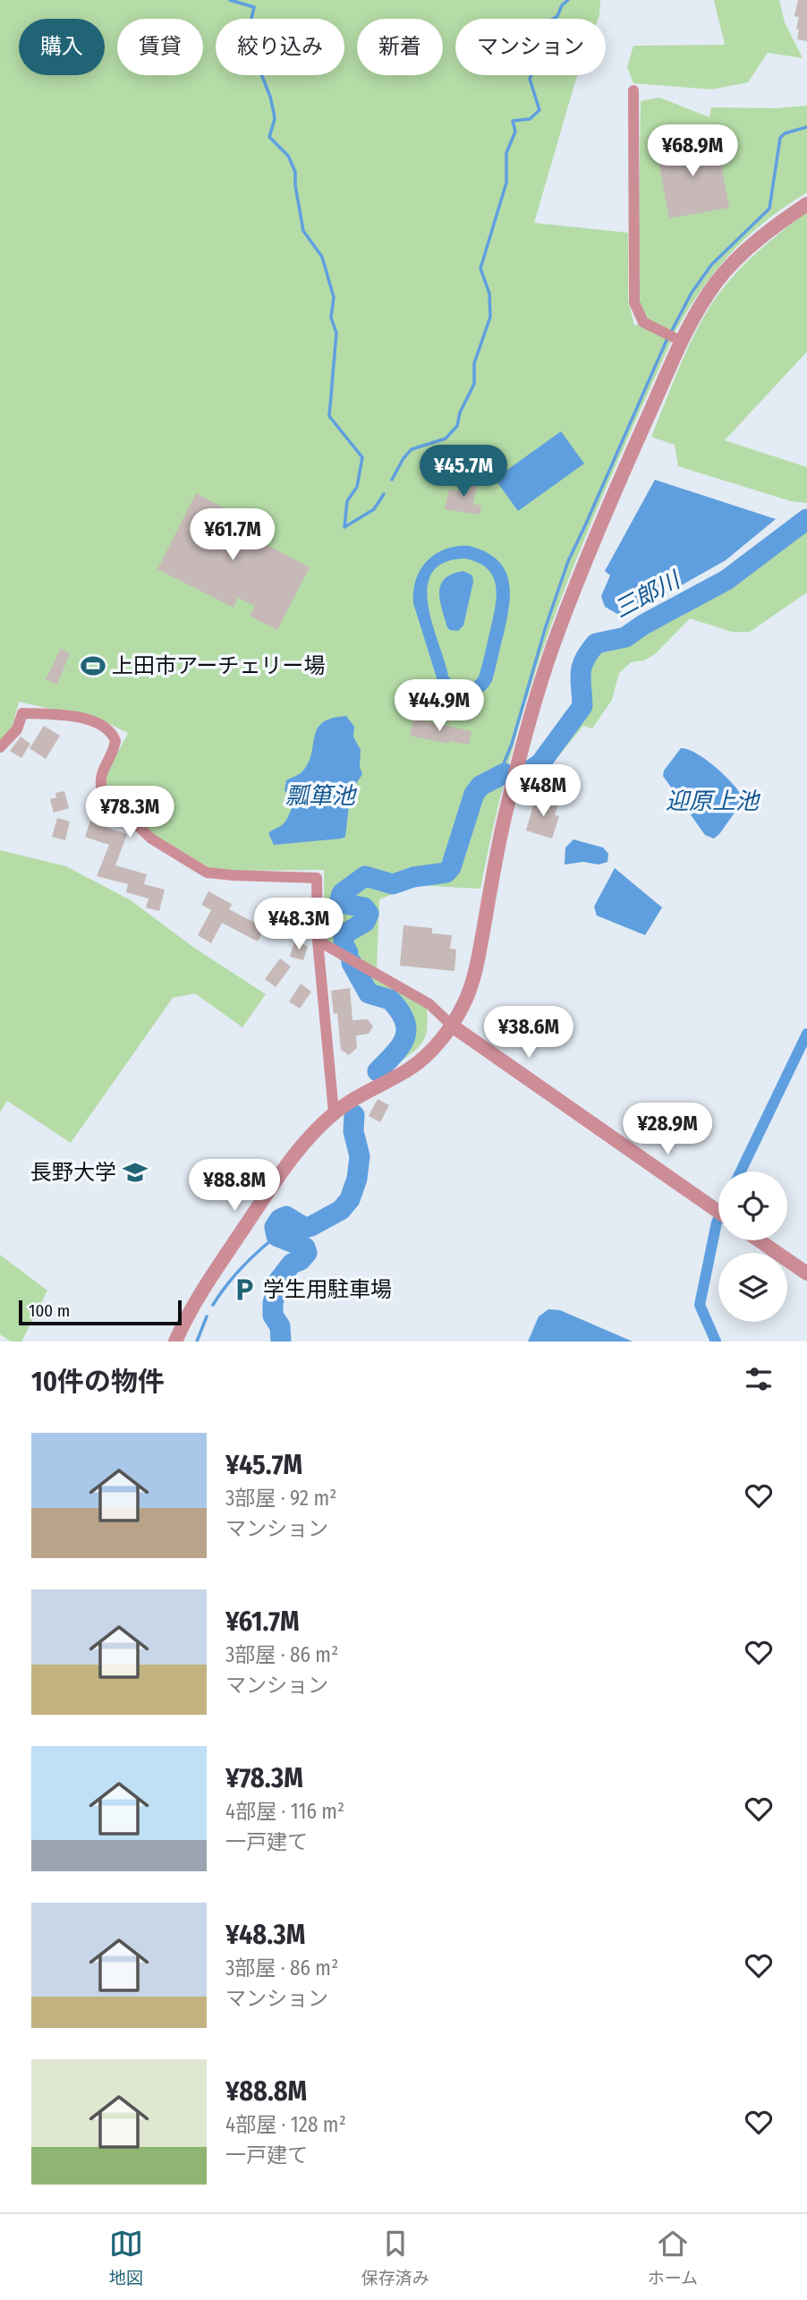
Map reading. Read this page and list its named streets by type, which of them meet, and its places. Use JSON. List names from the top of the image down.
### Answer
{
  "water": ["三郎川", "瓢箪池", "迎原上池"],
  "places": {
    "sports": ["上田市アーチェリー場"],
    "school or university": ["長野大学"],
    "parking": ["学生用駐車場"]
  },
  "scale_bar": "100 m",
  "page": {
    "chip": [
      "購入",
      "賃貸",
      "絞り込み",
      "新着",
      "マンション"
    ],
    "price": [
      "¥68.9M",
      "¥45.7M",
      "¥61.7M",
      "¥44.9M",
      "¥48M",
      "¥78.3M",
      "¥48.3M",
      "¥38.6M",
      "¥28.9M",
      "¥88.8M"
    ],
    "scale": "100 m",
    "heading": "10件の物件",
    "list": [
      {
        "name": "¥45.7M",
        "note": "3部屋 · 92 m² · マンション"
      },
      {
        "name": "¥61.7M",
        "note": "3部屋 · 86 m² · マンション"
      },
      {
        "name": "¥78.3M",
        "note": "4部屋 · 116 m² · 一戸建て"
      },
      {
        "name": "¥48.3M",
        "note": "3部屋 · 86 m² · マンション"
      },
      {
        "name": "¥88.8M",
        "note": "4部屋 · 128 m² · 一戸建て"
      }
    ],
    "tabs": ["地図", "保存済み", "ホーム"]
  }
}
